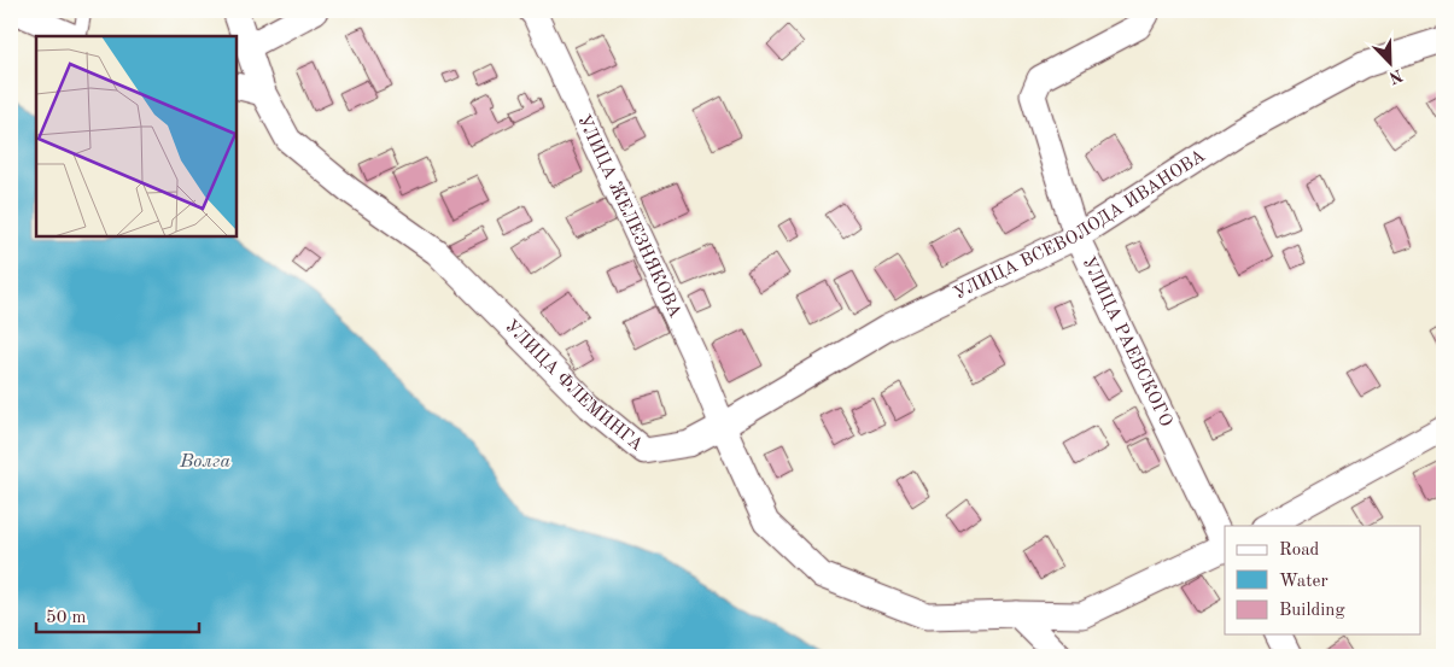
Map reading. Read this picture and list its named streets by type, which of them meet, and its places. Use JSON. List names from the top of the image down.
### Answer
{
  "streets": {
    "street": [
      "УЛИЦА ЖЕЛЕЗНЯКОВА",
      "УЛИЦА ВСЕВОЛОДА ИВАНОВА",
      "УЛИЦА РАЕВСКОГО",
      "УЛИЦА ФЛЕМИНГА"
    ]
  },
  "crossings": [
    ["УЛИЦА ЖЕЛЕЗНЯКОВА", "УЛИЦА ВСЕВОЛОДА ИВАНОВА"],
    ["УЛИЦА ЖЕЛЕЗНЯКОВА", "УЛИЦА ФЛЕМИНГА"],
    ["УЛИЦА ВСЕВОЛОДА ИВАНОВА", "УЛИЦА РАЕВСКОГО"],
    ["УЛИЦА ВСЕВОЛОДА ИВАНОВА", "УЛИЦА ФЛЕМИНГА"]
  ],
  "water": ["Волга"],
  "legend": ["Road", "Water", "Building"],
  "scale_bar": "50 m",
  "north": "bottom right"
}
